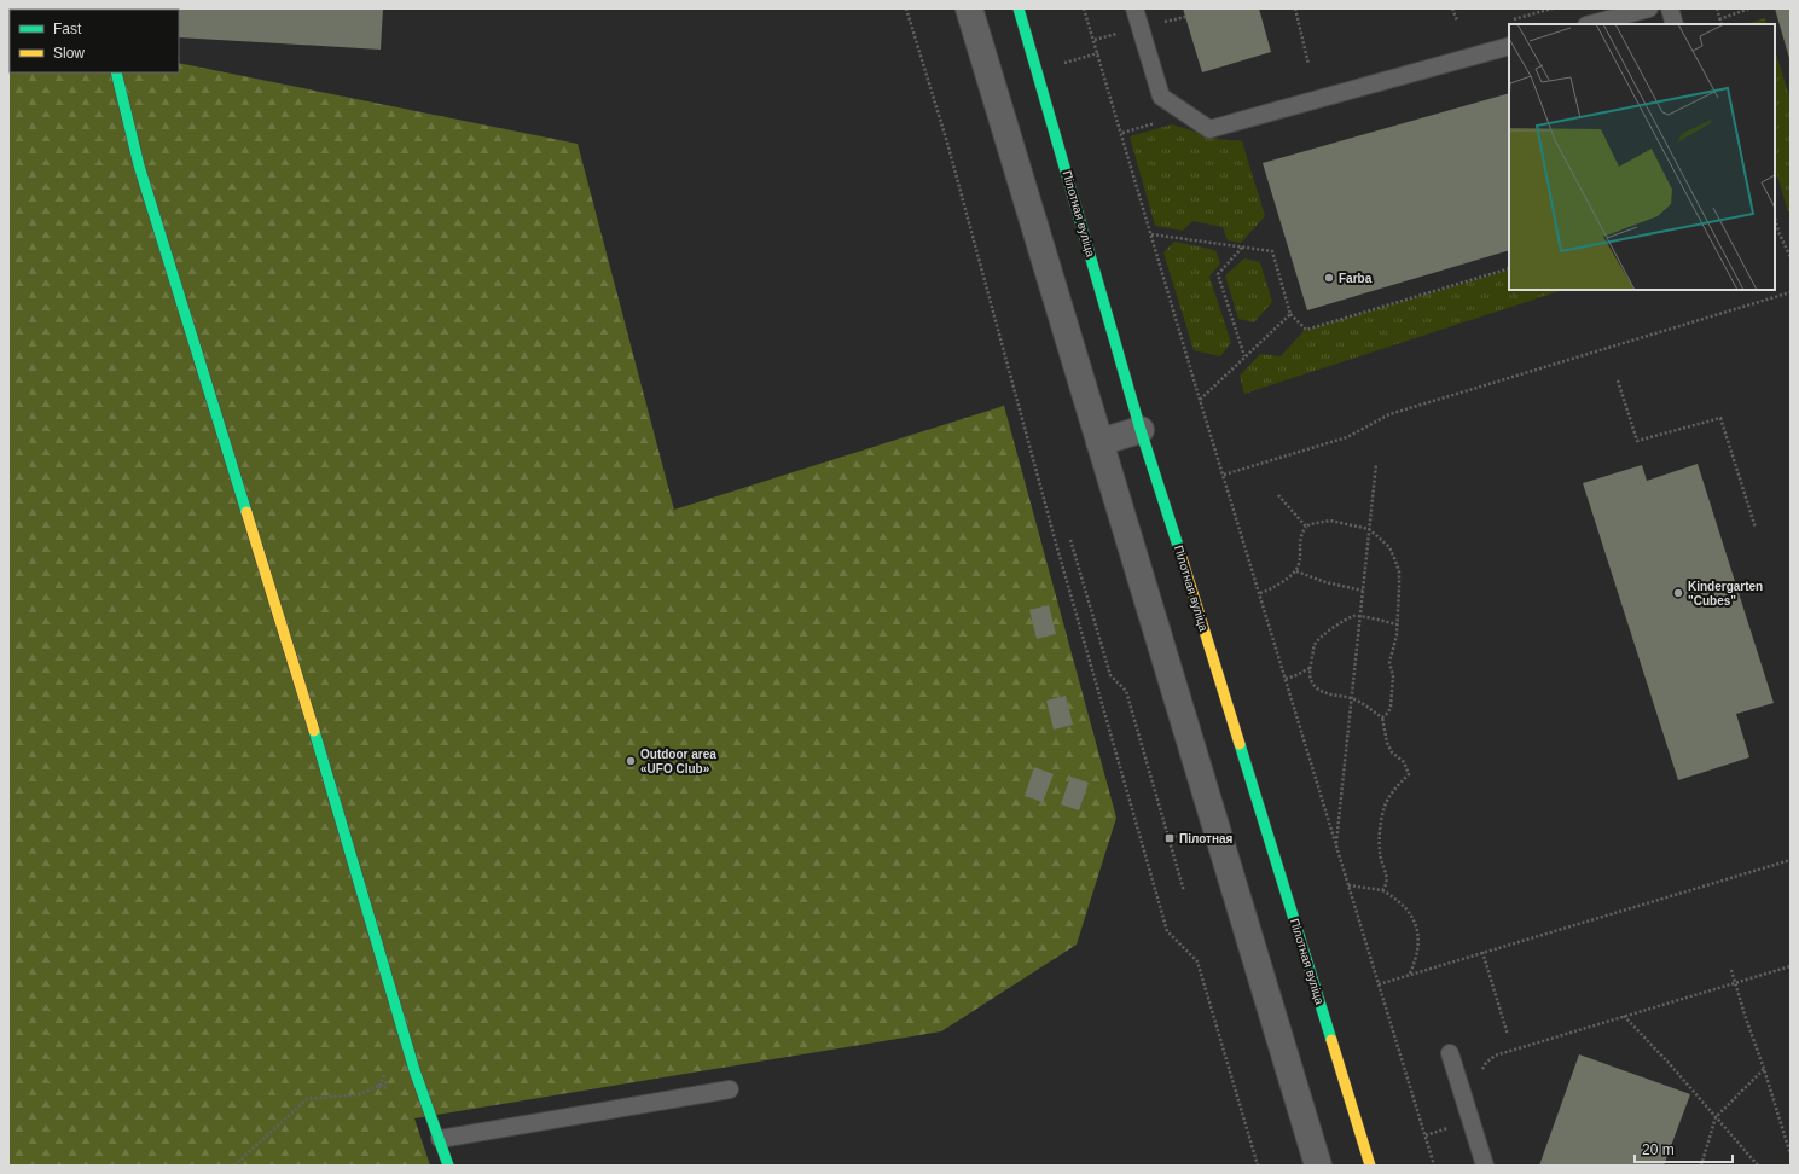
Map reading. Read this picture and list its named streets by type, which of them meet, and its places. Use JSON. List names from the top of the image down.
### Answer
{
  "streets": {
    "street": ["Пілотная вуліца"]
  },
  "places": {
    "other": ["Farba", "Kindergarten \"Cubes\"", "Outdoor area «UFO Club»"],
    "transit": ["Пілотная"]
  },
  "legend": ["Fast", "Slow"],
  "scale_bar": "20 m"
}
